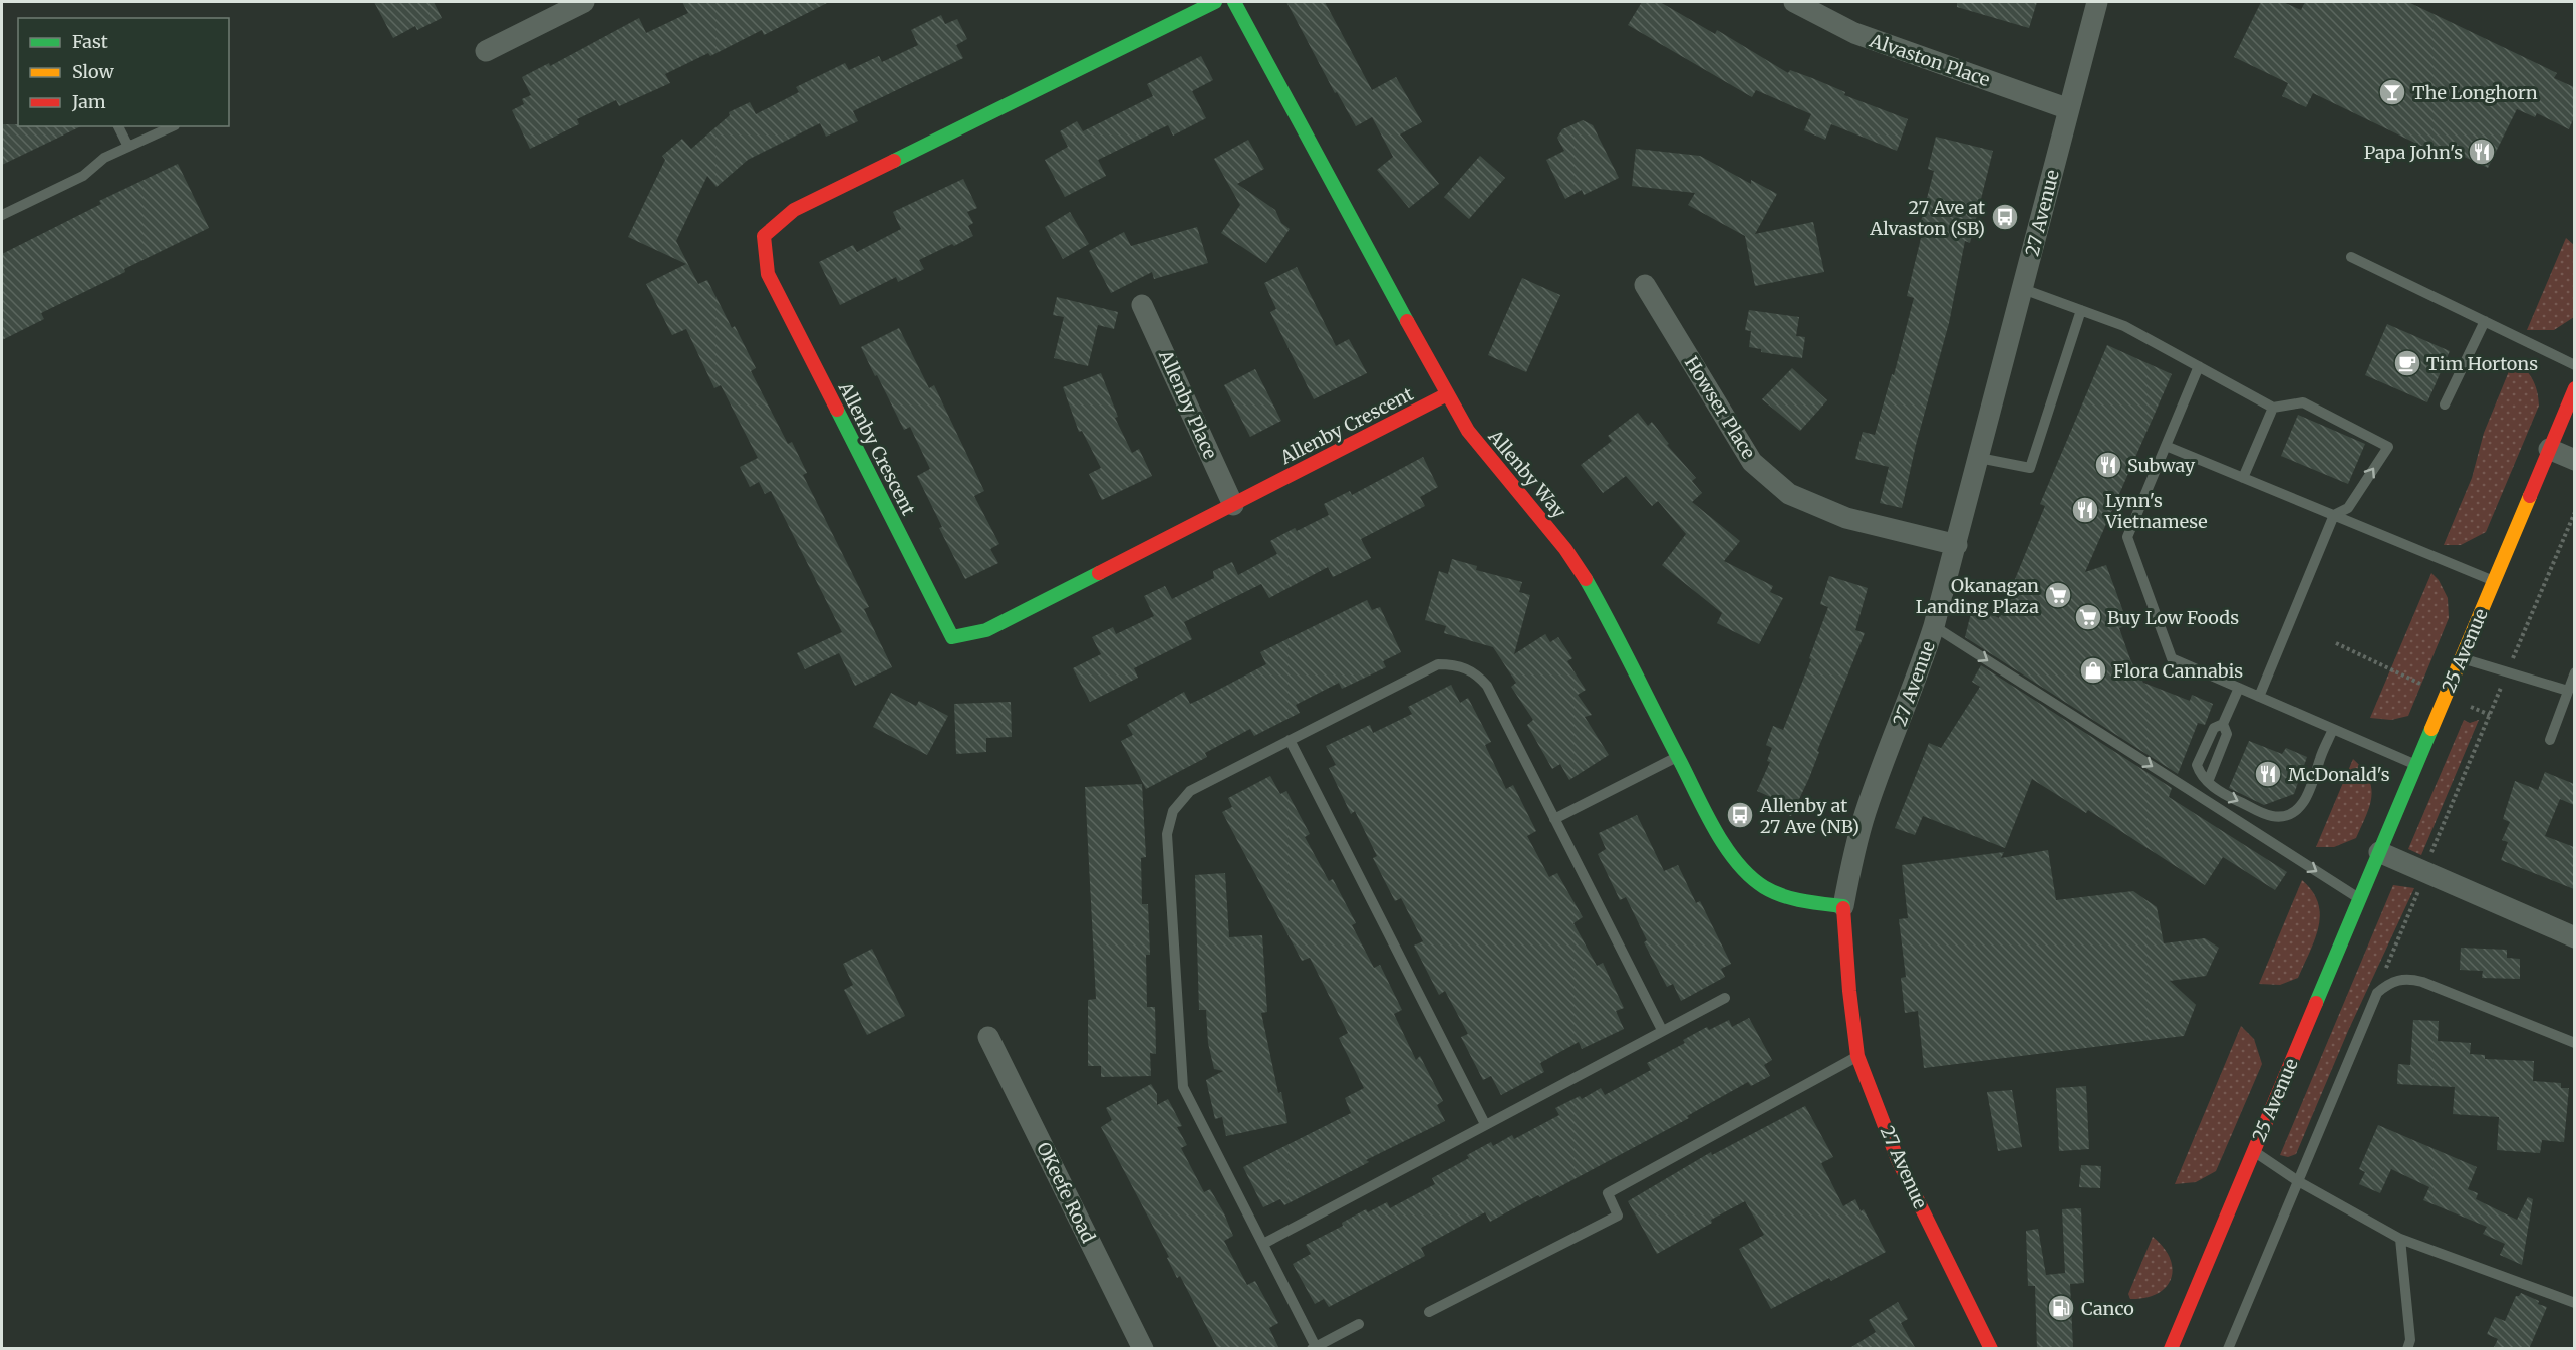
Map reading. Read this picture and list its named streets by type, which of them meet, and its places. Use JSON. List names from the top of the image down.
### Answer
{
  "streets": {
    "street": [
      "Alvaston Place",
      "27 Avenue",
      "Allenby Place",
      "Howser Place",
      "Allenby Crescent",
      "Allenby Way",
      "25 Avenue",
      "OKeefe Road"
    ]
  },
  "crossings": [
    ["Alvaston Place", "27 Avenue"],
    ["27 Avenue", "Howser Place"],
    ["27 Avenue", "Allenby Way"],
    ["Allenby Place", "Allenby Crescent"],
    ["Allenby Crescent", "Allenby Way"]
  ],
  "places": {
    "bar": ["The Longhorn"],
    "restaurant": [
      "Papa John's",
      "Subway",
      "Lynn's Vietnamese",
      "McDonald's"
    ],
    "bus stop": ["27 Ave at Alvaston (SB)", "Allenby at 27 Ave (NB)"],
    "cafe": ["Tim Hortons"],
    "supermarket": ["Okanagan Landing Plaza", "Buy Low Foods"],
    "shop": ["Flora Cannabis"],
    "fuel station": ["Canco"]
  },
  "legend": ["Fast", "Slow", "Jam"]
}
